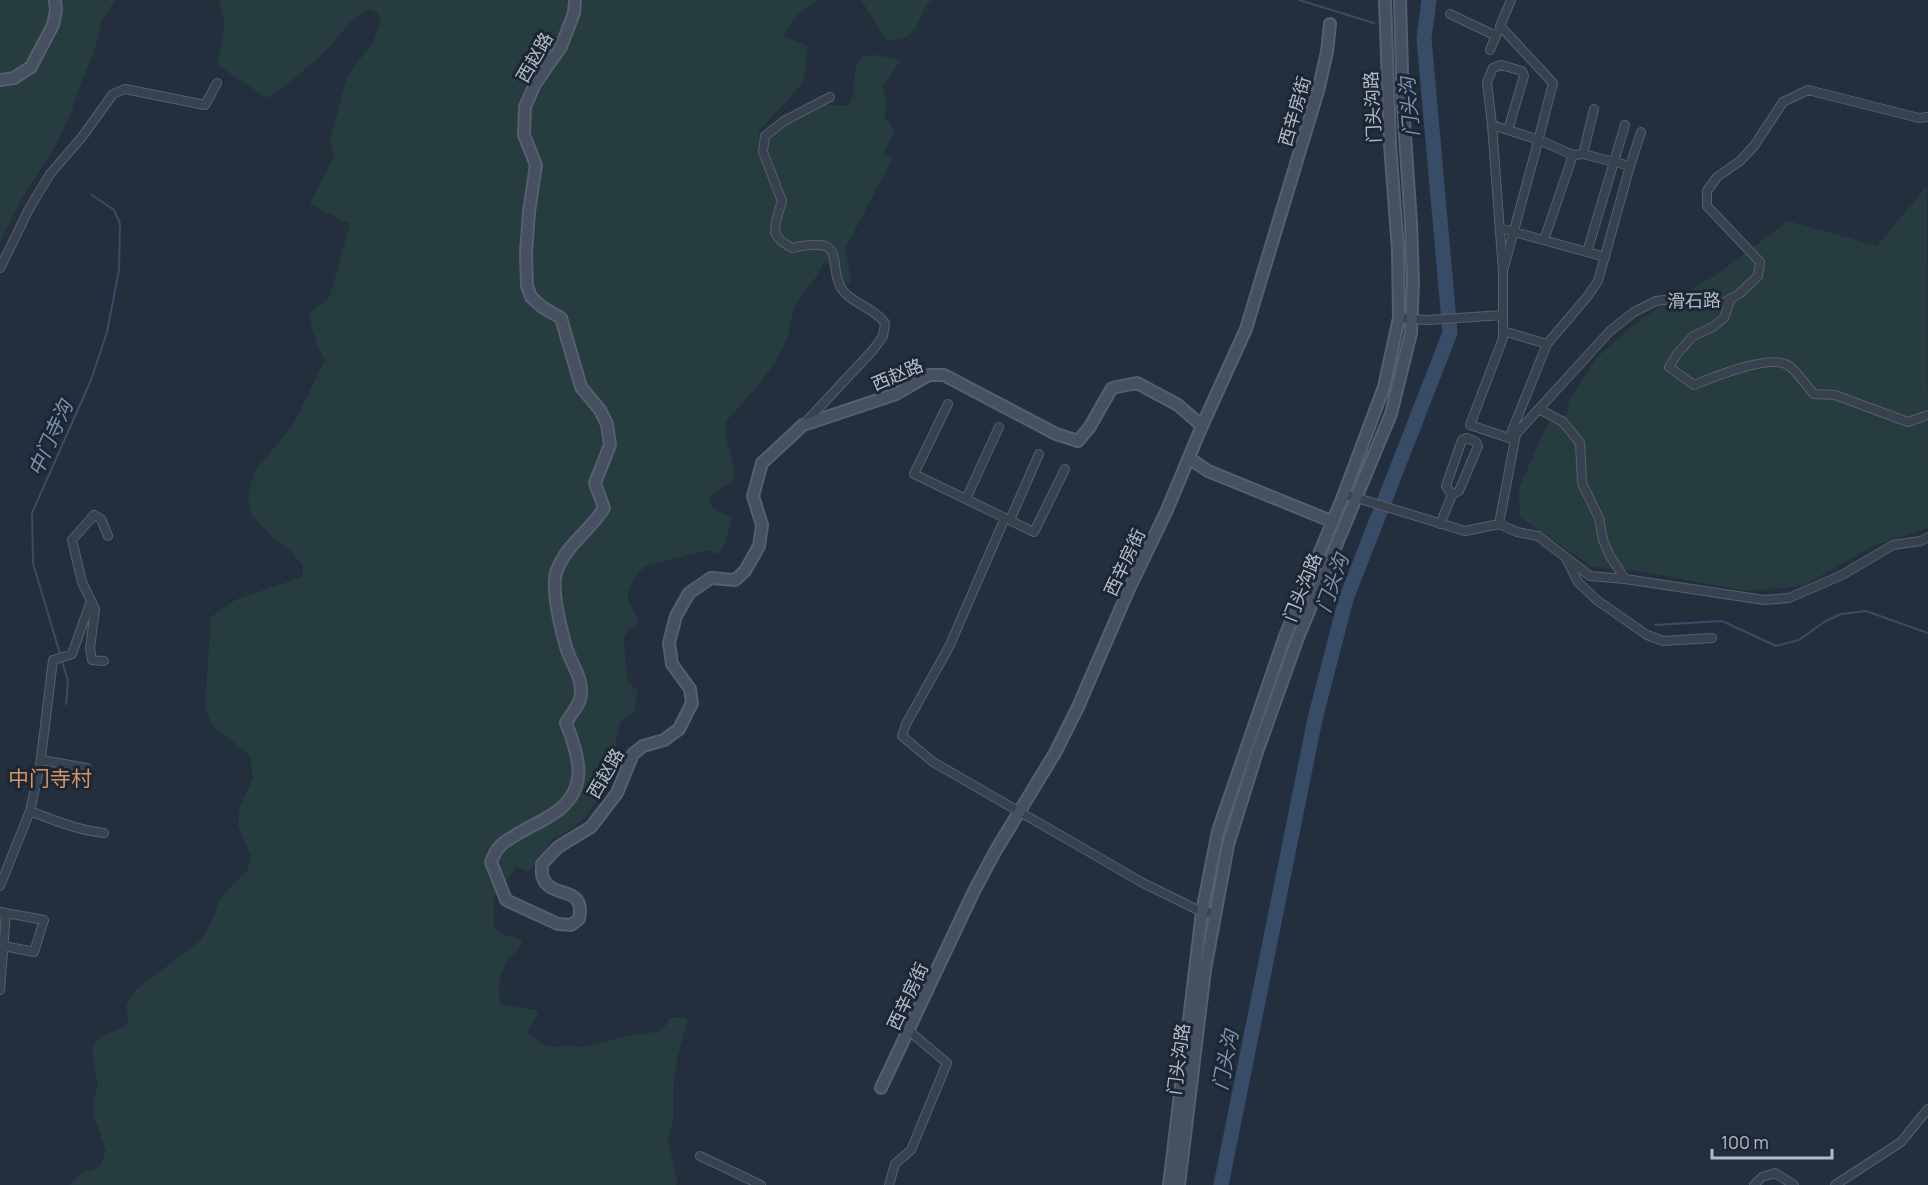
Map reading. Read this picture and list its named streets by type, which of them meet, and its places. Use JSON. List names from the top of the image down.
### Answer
{
  "streets": {
    "street": [
      "西赵路",
      "门头沟路",
      "西辛房街",
      "滑石路"
    ]
  },
  "crossings": [
    ["西赵路", "西辛房街"]
  ],
  "districts": ["中门寺村"],
  "water": ["门头沟", "中门寺沟"],
  "scale_bar": "100 m"
}
